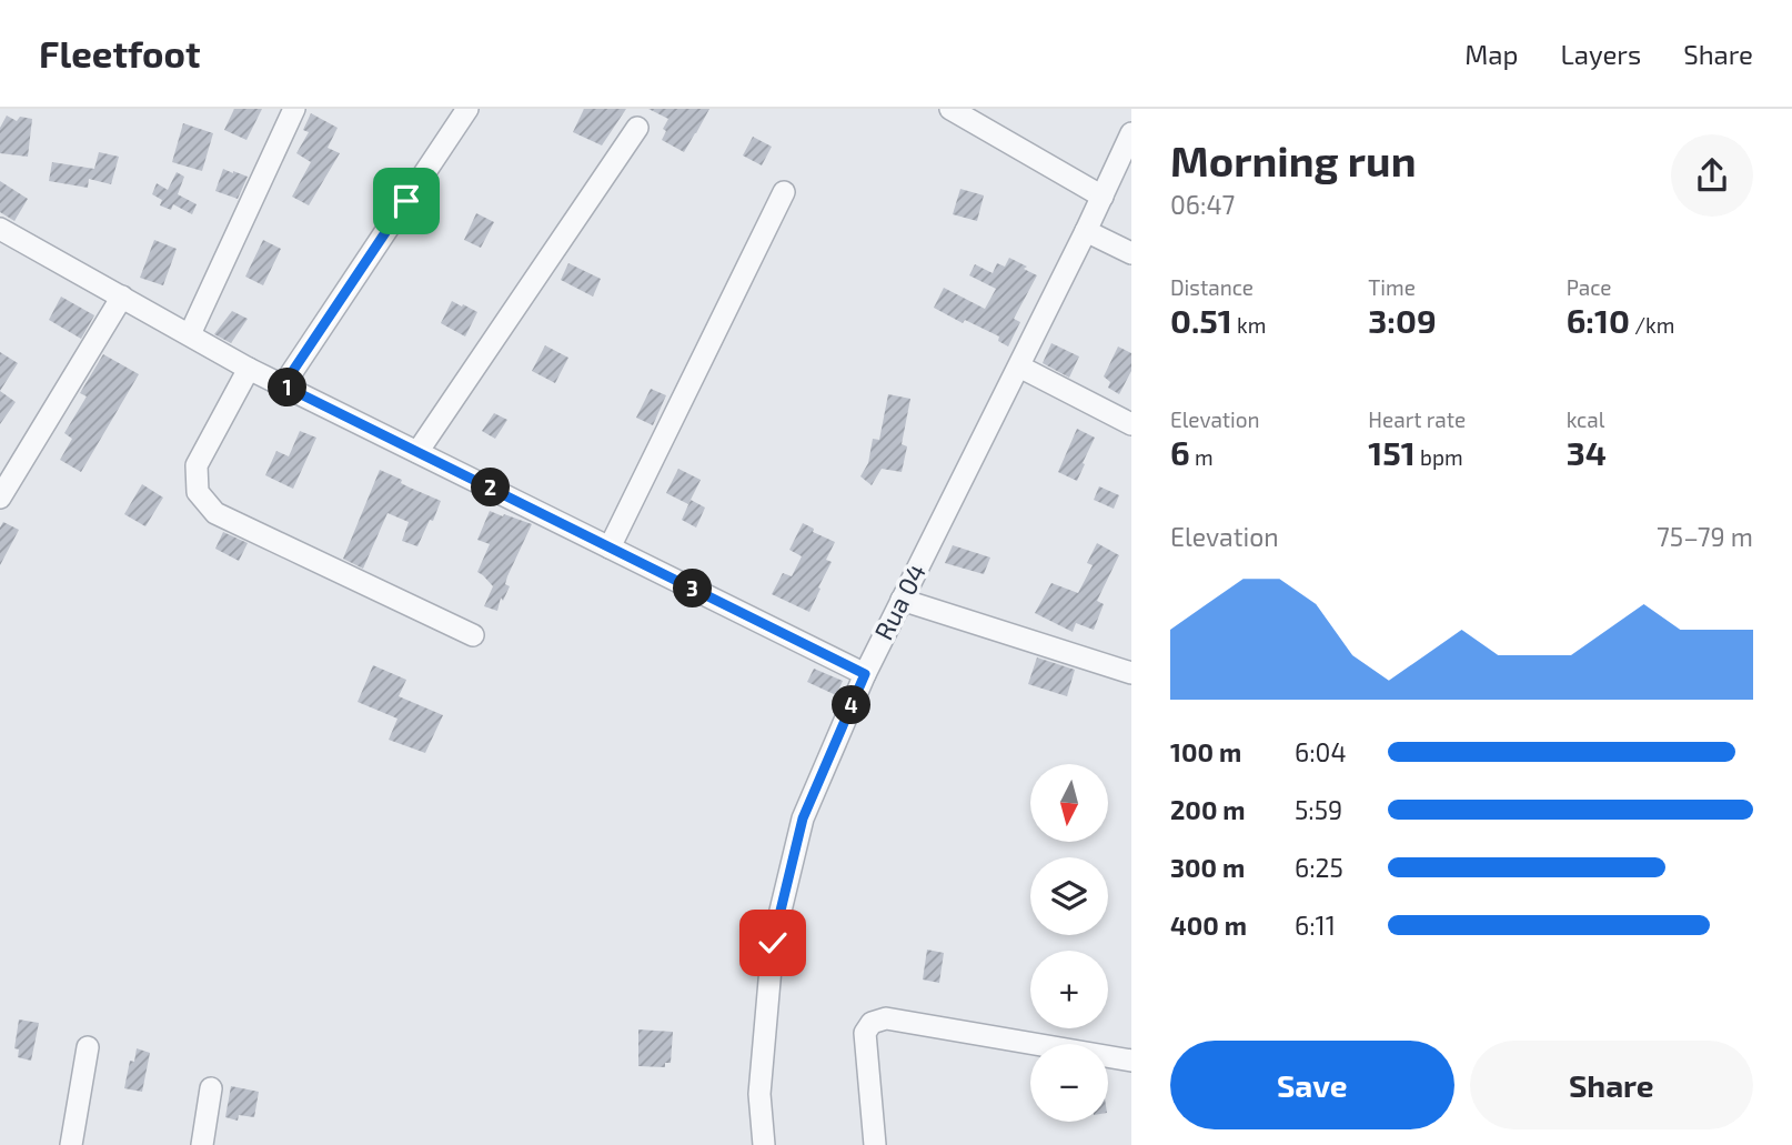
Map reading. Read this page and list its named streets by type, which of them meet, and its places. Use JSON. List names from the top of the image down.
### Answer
{
  "streets": {
    "street": ["Rua 04"]
  },
  "north": "bottom",
  "page": {
    "header": "Fleetfoot",
    "nav": ["Map", "Layers", "Share"],
    "heading": ["Morning run", "06:47"],
    "stats": [
      ["Distance", "0.51 km"],
      ["Time", "3:09"],
      ["Pace", "6:10 /km"],
      ["Elevation", "6 m"],
      ["Heart rate", "151 bpm"],
      ["kcal", "34"]
    ],
    "pins": [
      "1",
      "2",
      "3",
      "4"
    ],
    "chart": ["Elevation", "75–79 m"],
    "list": [
      {
        "name": "100 m",
        "note": "6:04"
      },
      {
        "name": "200 m",
        "note": "5:59"
      },
      {
        "name": "300 m",
        "note": "6:25"
      },
      {
        "name": "400 m",
        "note": "6:11"
      }
    ],
    "map_buttons": ["+", "−"],
    "buttons": ["Save", "Share"]
  }
}
